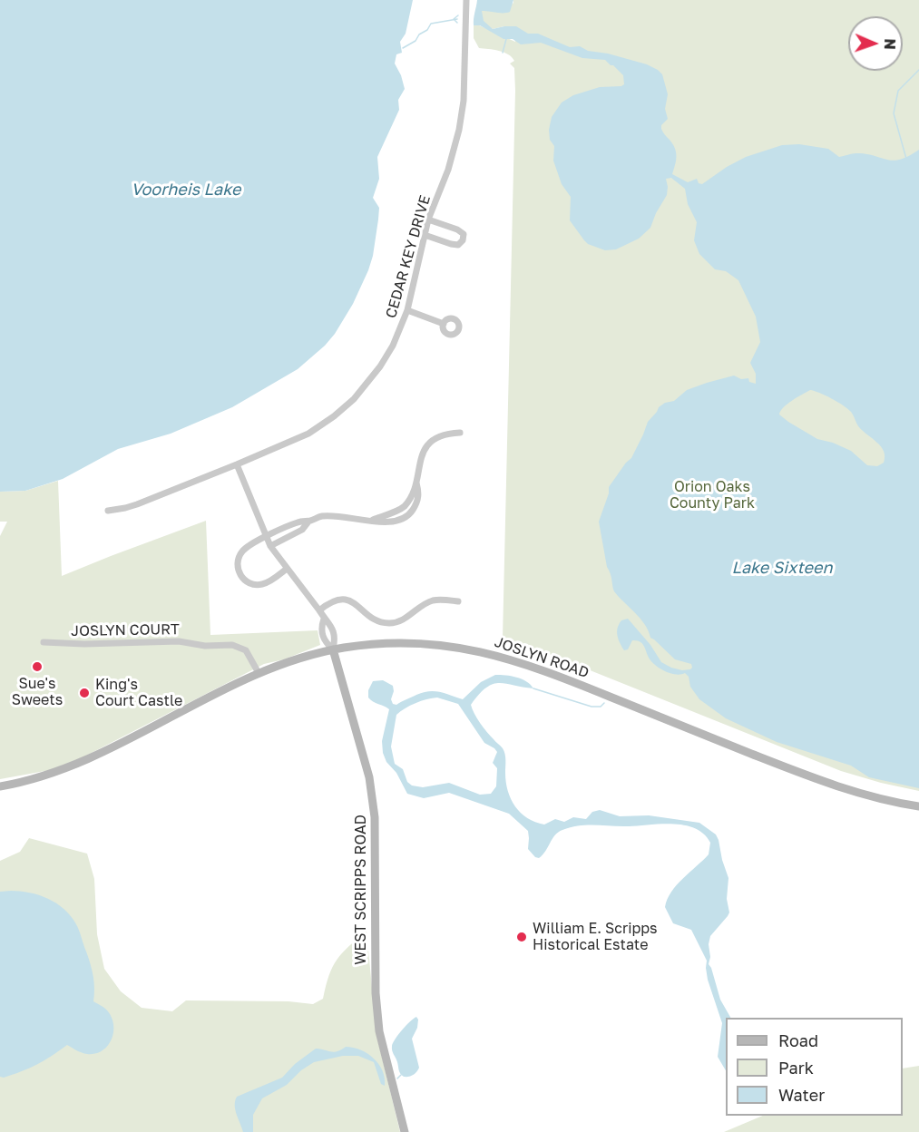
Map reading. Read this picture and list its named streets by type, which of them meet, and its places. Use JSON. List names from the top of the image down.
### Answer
{
  "streets": {
    "street": [
      "CEDAR KEY DRIVE",
      "JOSLYN COURT",
      "JOSLYN ROAD",
      "WEST SCRIPPS ROAD"
    ]
  },
  "crossings": [
    ["CEDAR KEY DRIVE", "WEST SCRIPPS ROAD"],
    ["JOSLYN COURT", "JOSLYN ROAD"],
    ["JOSLYN ROAD", "WEST SCRIPPS ROAD"]
  ],
  "water": ["Voorheis Lake", "Lake Sixteen"],
  "parks": ["Orion Oaks County Park"],
  "places": ["Sue's Sweets", "King's Court Castle", "William E. Scripps Historical Estate"],
  "legend": ["Road", "Park", "Water"],
  "north": "right"
}
